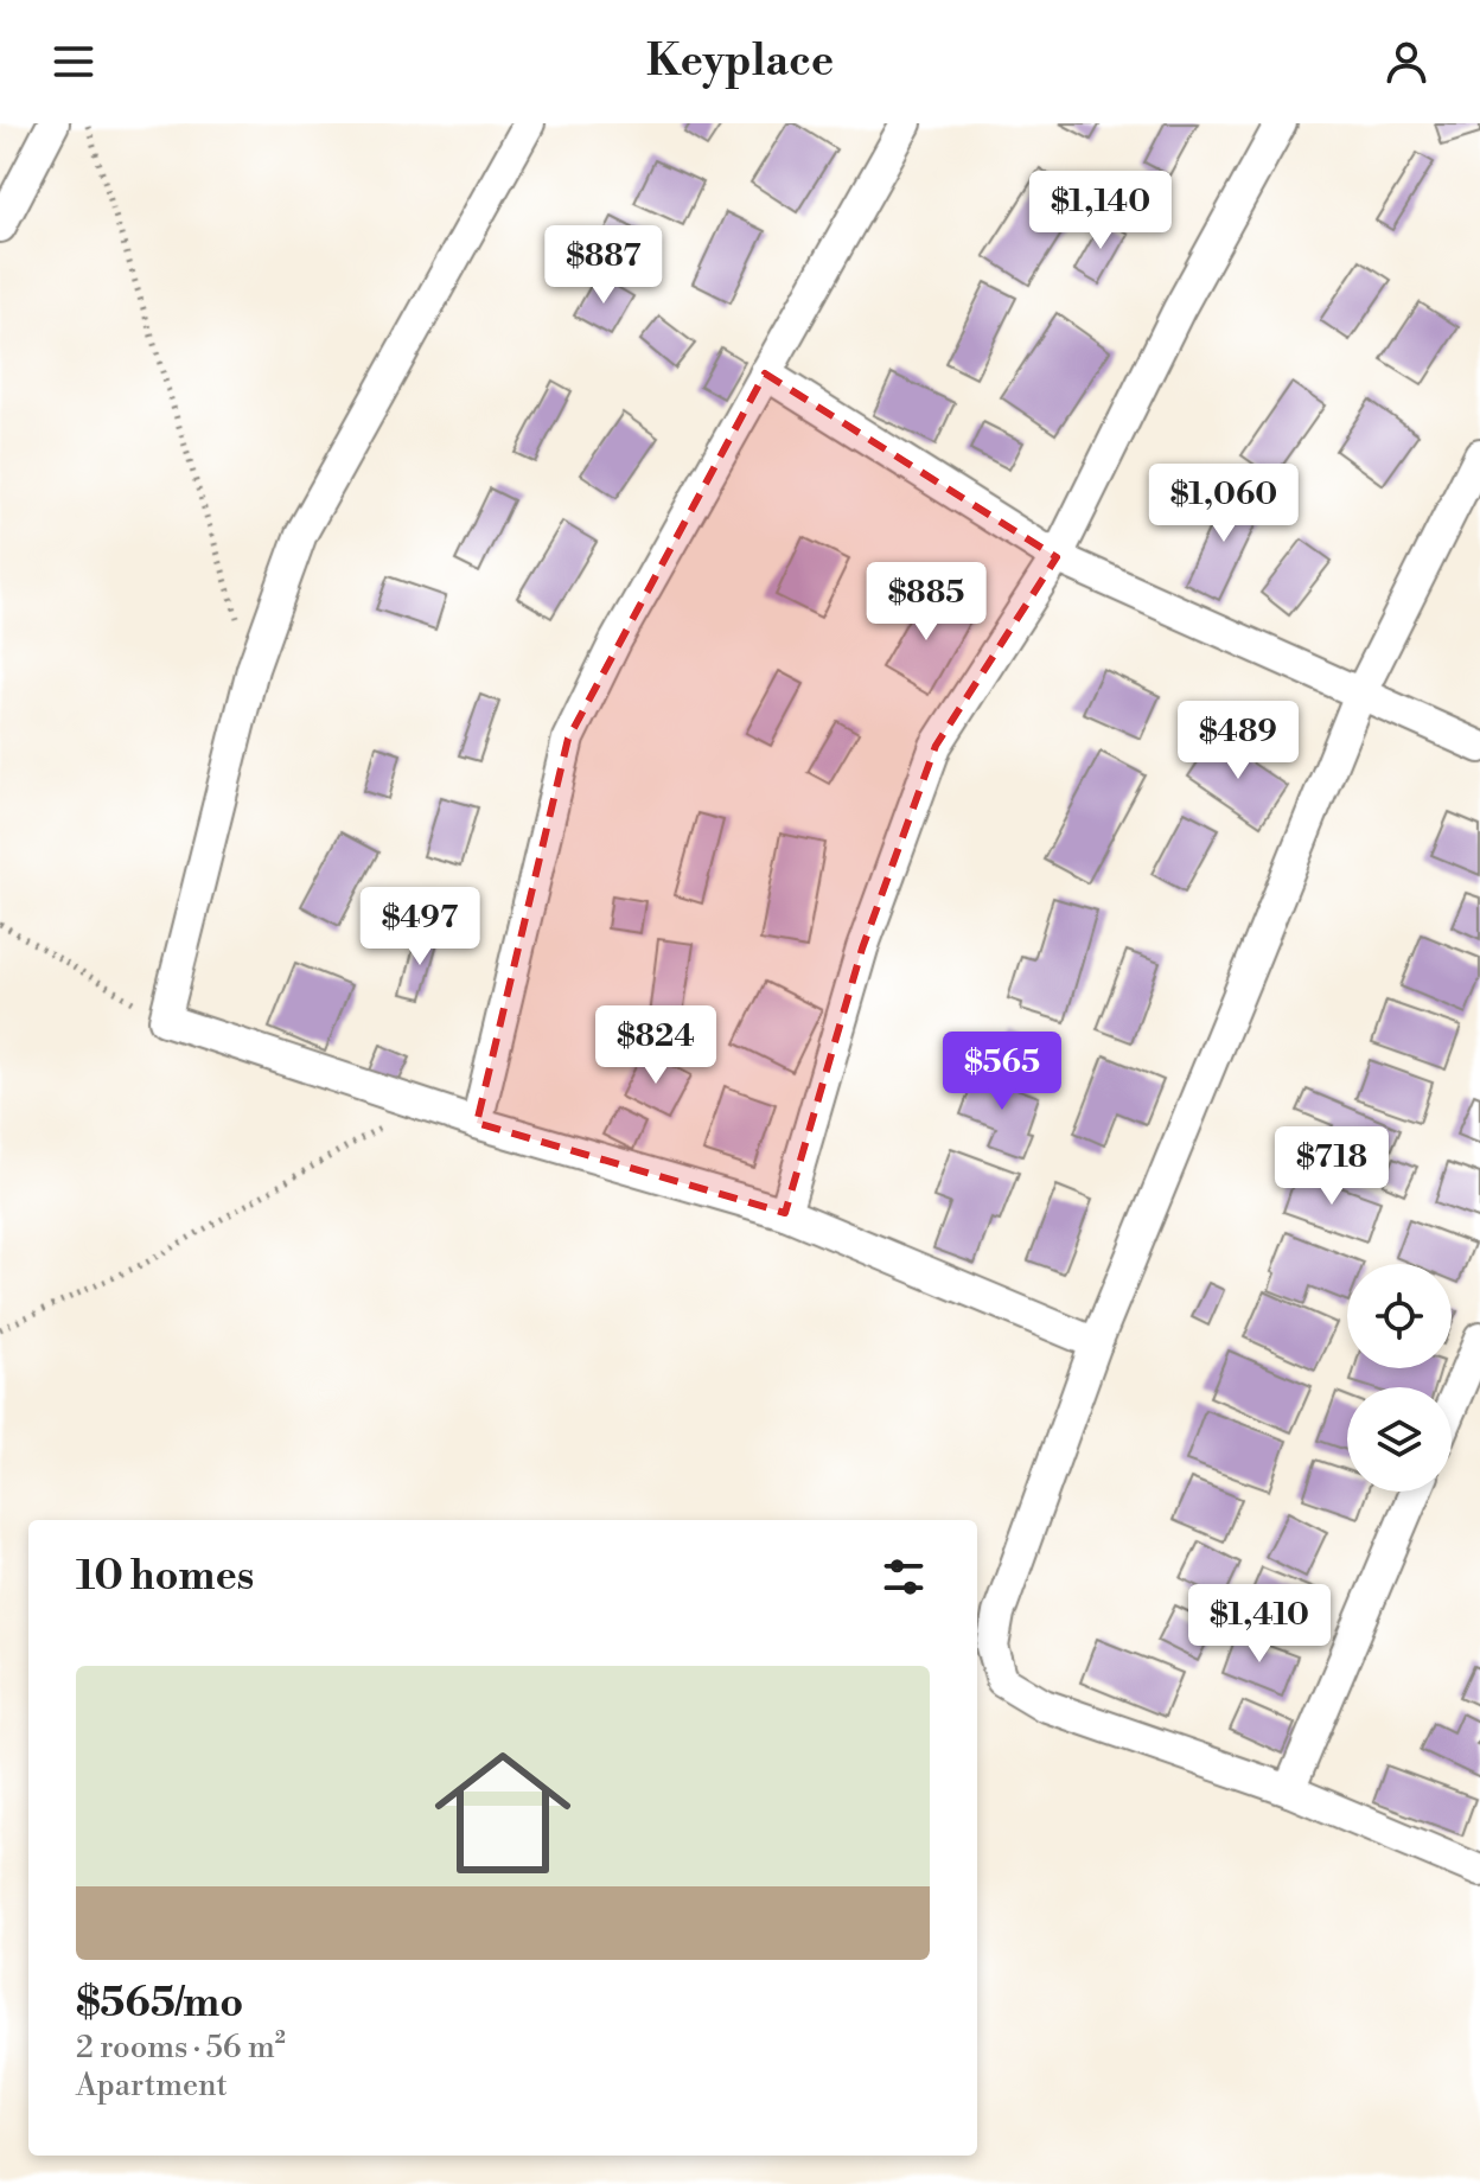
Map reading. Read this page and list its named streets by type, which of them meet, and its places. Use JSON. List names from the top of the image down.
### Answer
{
  "page": {
    "header": "Keyplace",
    "price": [
      "$1,140",
      "$887",
      "$1,060",
      "$885",
      "$489",
      "$497",
      "$824",
      "$565",
      "$718",
      "$1,410"
    ],
    "heading": "10 homes",
    "list": [
      {
        "name": "$565/mo",
        "note": "2 rooms · 56 m² · Apartment"
      }
    ]
  }
}
